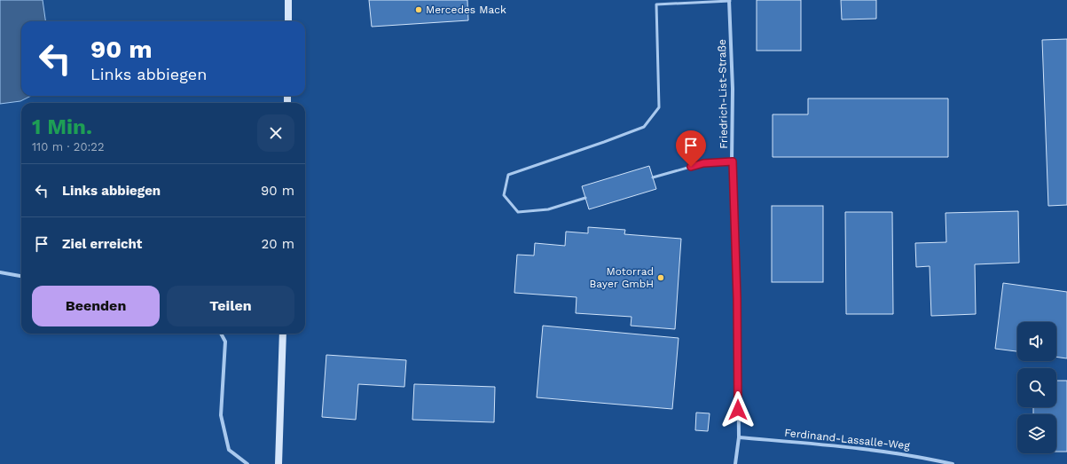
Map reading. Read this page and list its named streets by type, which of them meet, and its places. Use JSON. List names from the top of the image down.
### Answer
{
  "streets": {
    "street": ["Friedrich-List-Straße", "Ferdinand-Lassalle-Weg"]
  },
  "crossings": [
    ["Friedrich-List-Straße", "Ferdinand-Lassalle-Weg"]
  ],
  "places": ["Mercedes Mack", "Motorrad Bayer GmbH"],
  "page": {
    "turn": ["90 m", "Links abbiegen"],
    "heading": ["1 Min.", "110 m · 20:22"],
    "list": [
      {
        "name": "Links abbiegen",
        "value": "90 m"
      },
      {
        "name": "Ziel erreicht",
        "value": "20 m"
      }
    ],
    "buttons": ["Beenden", "Teilen"]
  }
}
